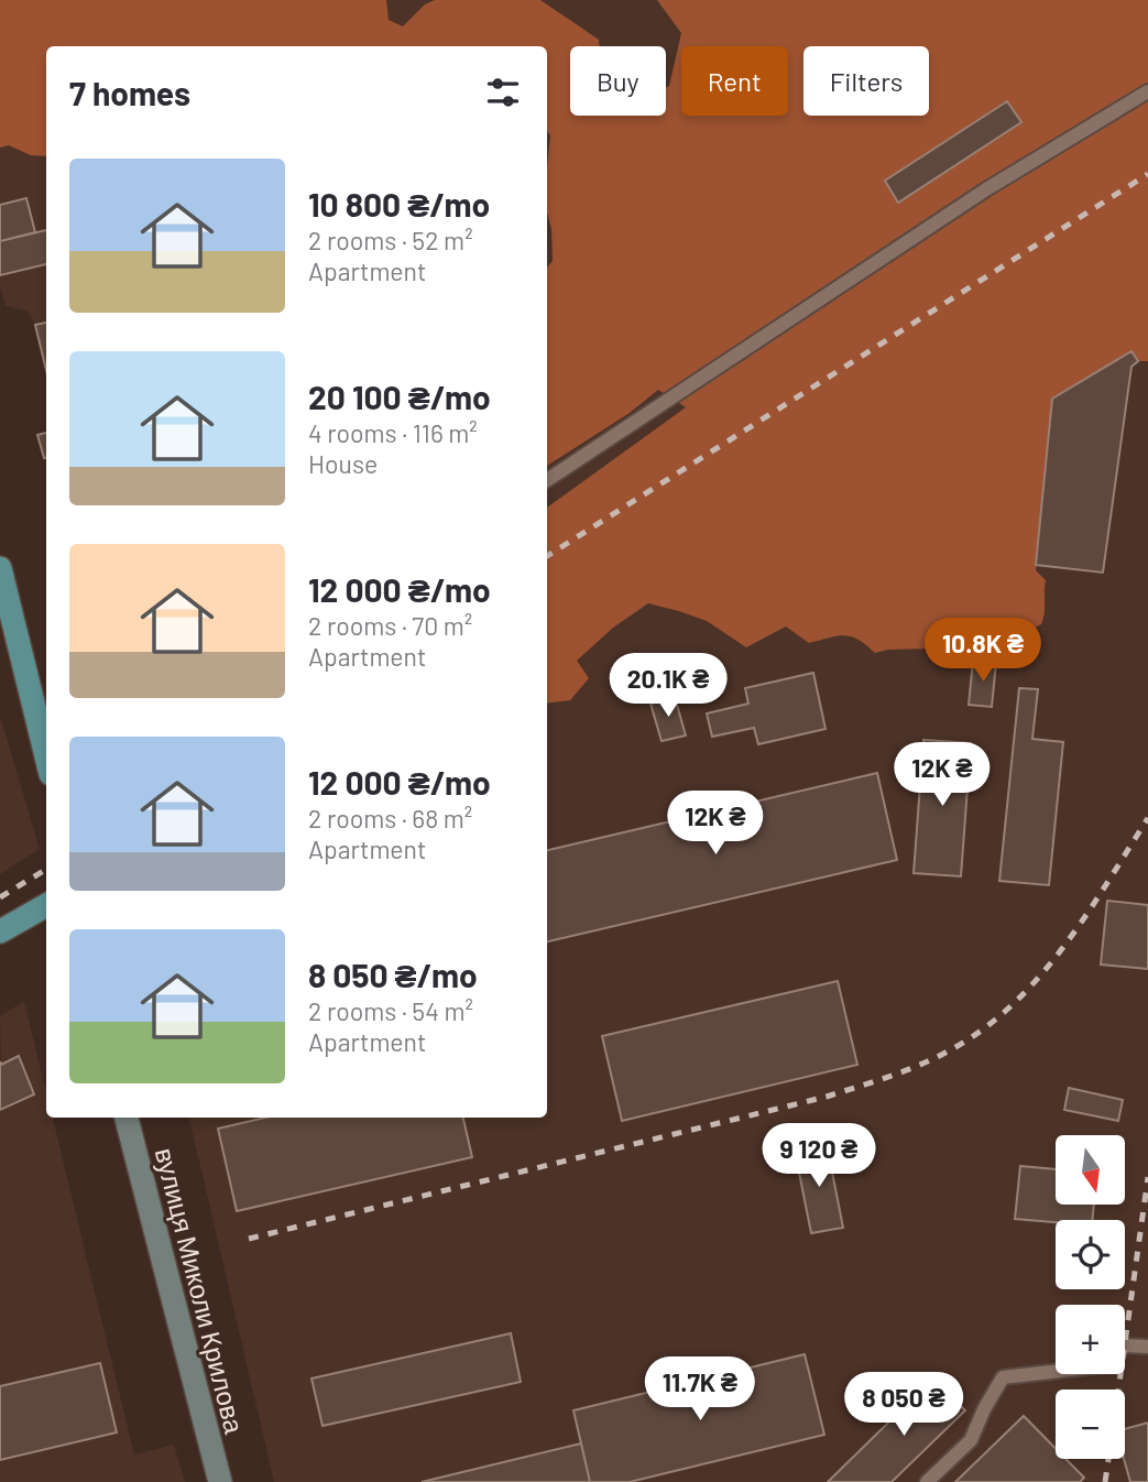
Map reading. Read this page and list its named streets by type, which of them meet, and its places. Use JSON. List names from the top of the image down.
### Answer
{
  "streets": {
    "street": ["вулиця Миколи Крилова"]
  },
  "north": "bottom",
  "page": {
    "chip": ["Buy", "Rent", "Filters"],
    "heading": "7 homes",
    "list": [
      {
        "name": "10 800 ₴/mo",
        "note": "2 rooms · 52 m² · Apartment"
      },
      {
        "name": "20 100 ₴/mo",
        "note": "4 rooms · 116 m² · House"
      },
      {
        "name": "12 000 ₴/mo",
        "note": "2 rooms · 70 m² · Apartment"
      },
      {
        "name": "12 000 ₴/mo",
        "note": "2 rooms · 68 m² · Apartment"
      },
      {
        "name": "8 050 ₴/mo",
        "note": "2 rooms · 54 m² · Apartment"
      }
    ],
    "price": [
      "10.8K ₴",
      "20.1K ₴",
      "12K ₴",
      "12K ₴",
      "9 120 ₴",
      "11.7K ₴",
      "8 050 ₴"
    ],
    "map_buttons": ["+", "−"]
  }
}
